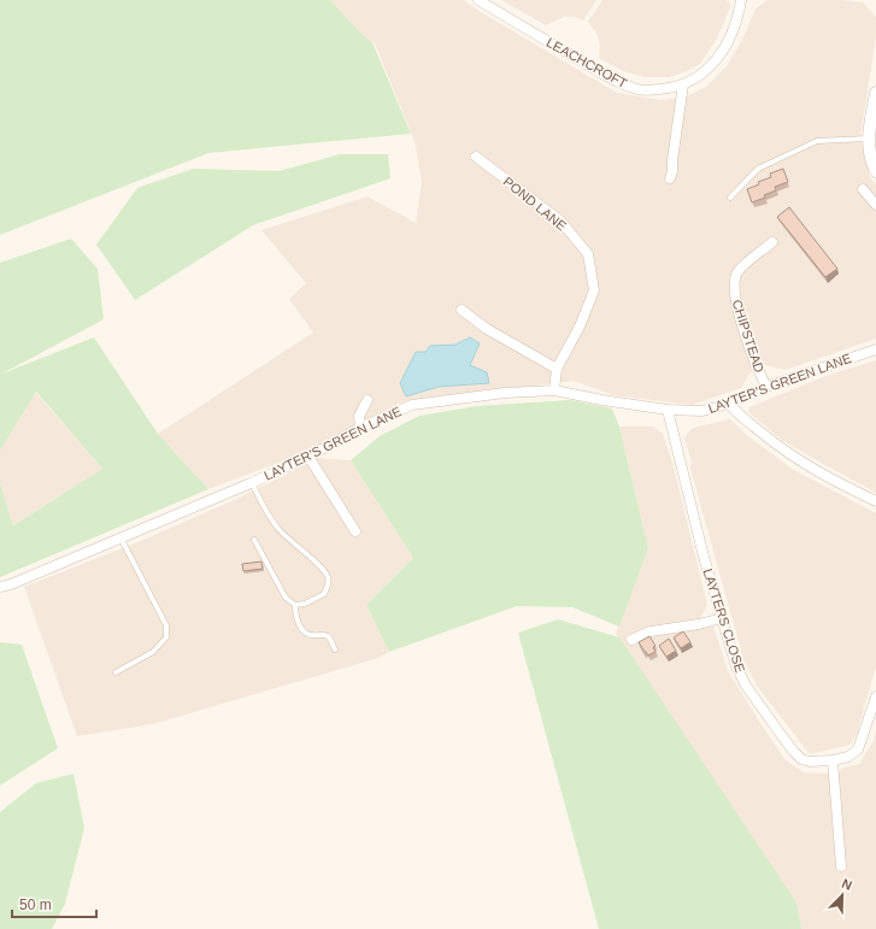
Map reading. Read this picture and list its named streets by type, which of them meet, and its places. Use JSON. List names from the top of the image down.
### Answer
{
  "streets": {
    "street": [
      "LEACHCROFT",
      "POND LANE",
      "CHIPSTEAD",
      "LAYTER'S GREEN LANE",
      "LAYTERS CLOSE"
    ]
  },
  "crossings": [
    ["POND LANE", "LAYTER'S GREEN LANE"],
    ["CHIPSTEAD", "LAYTER'S GREEN LANE"],
    ["LAYTER'S GREEN LANE", "LAYTERS CLOSE"]
  ],
  "scale_bar": "50 m",
  "north": "top right"
}
